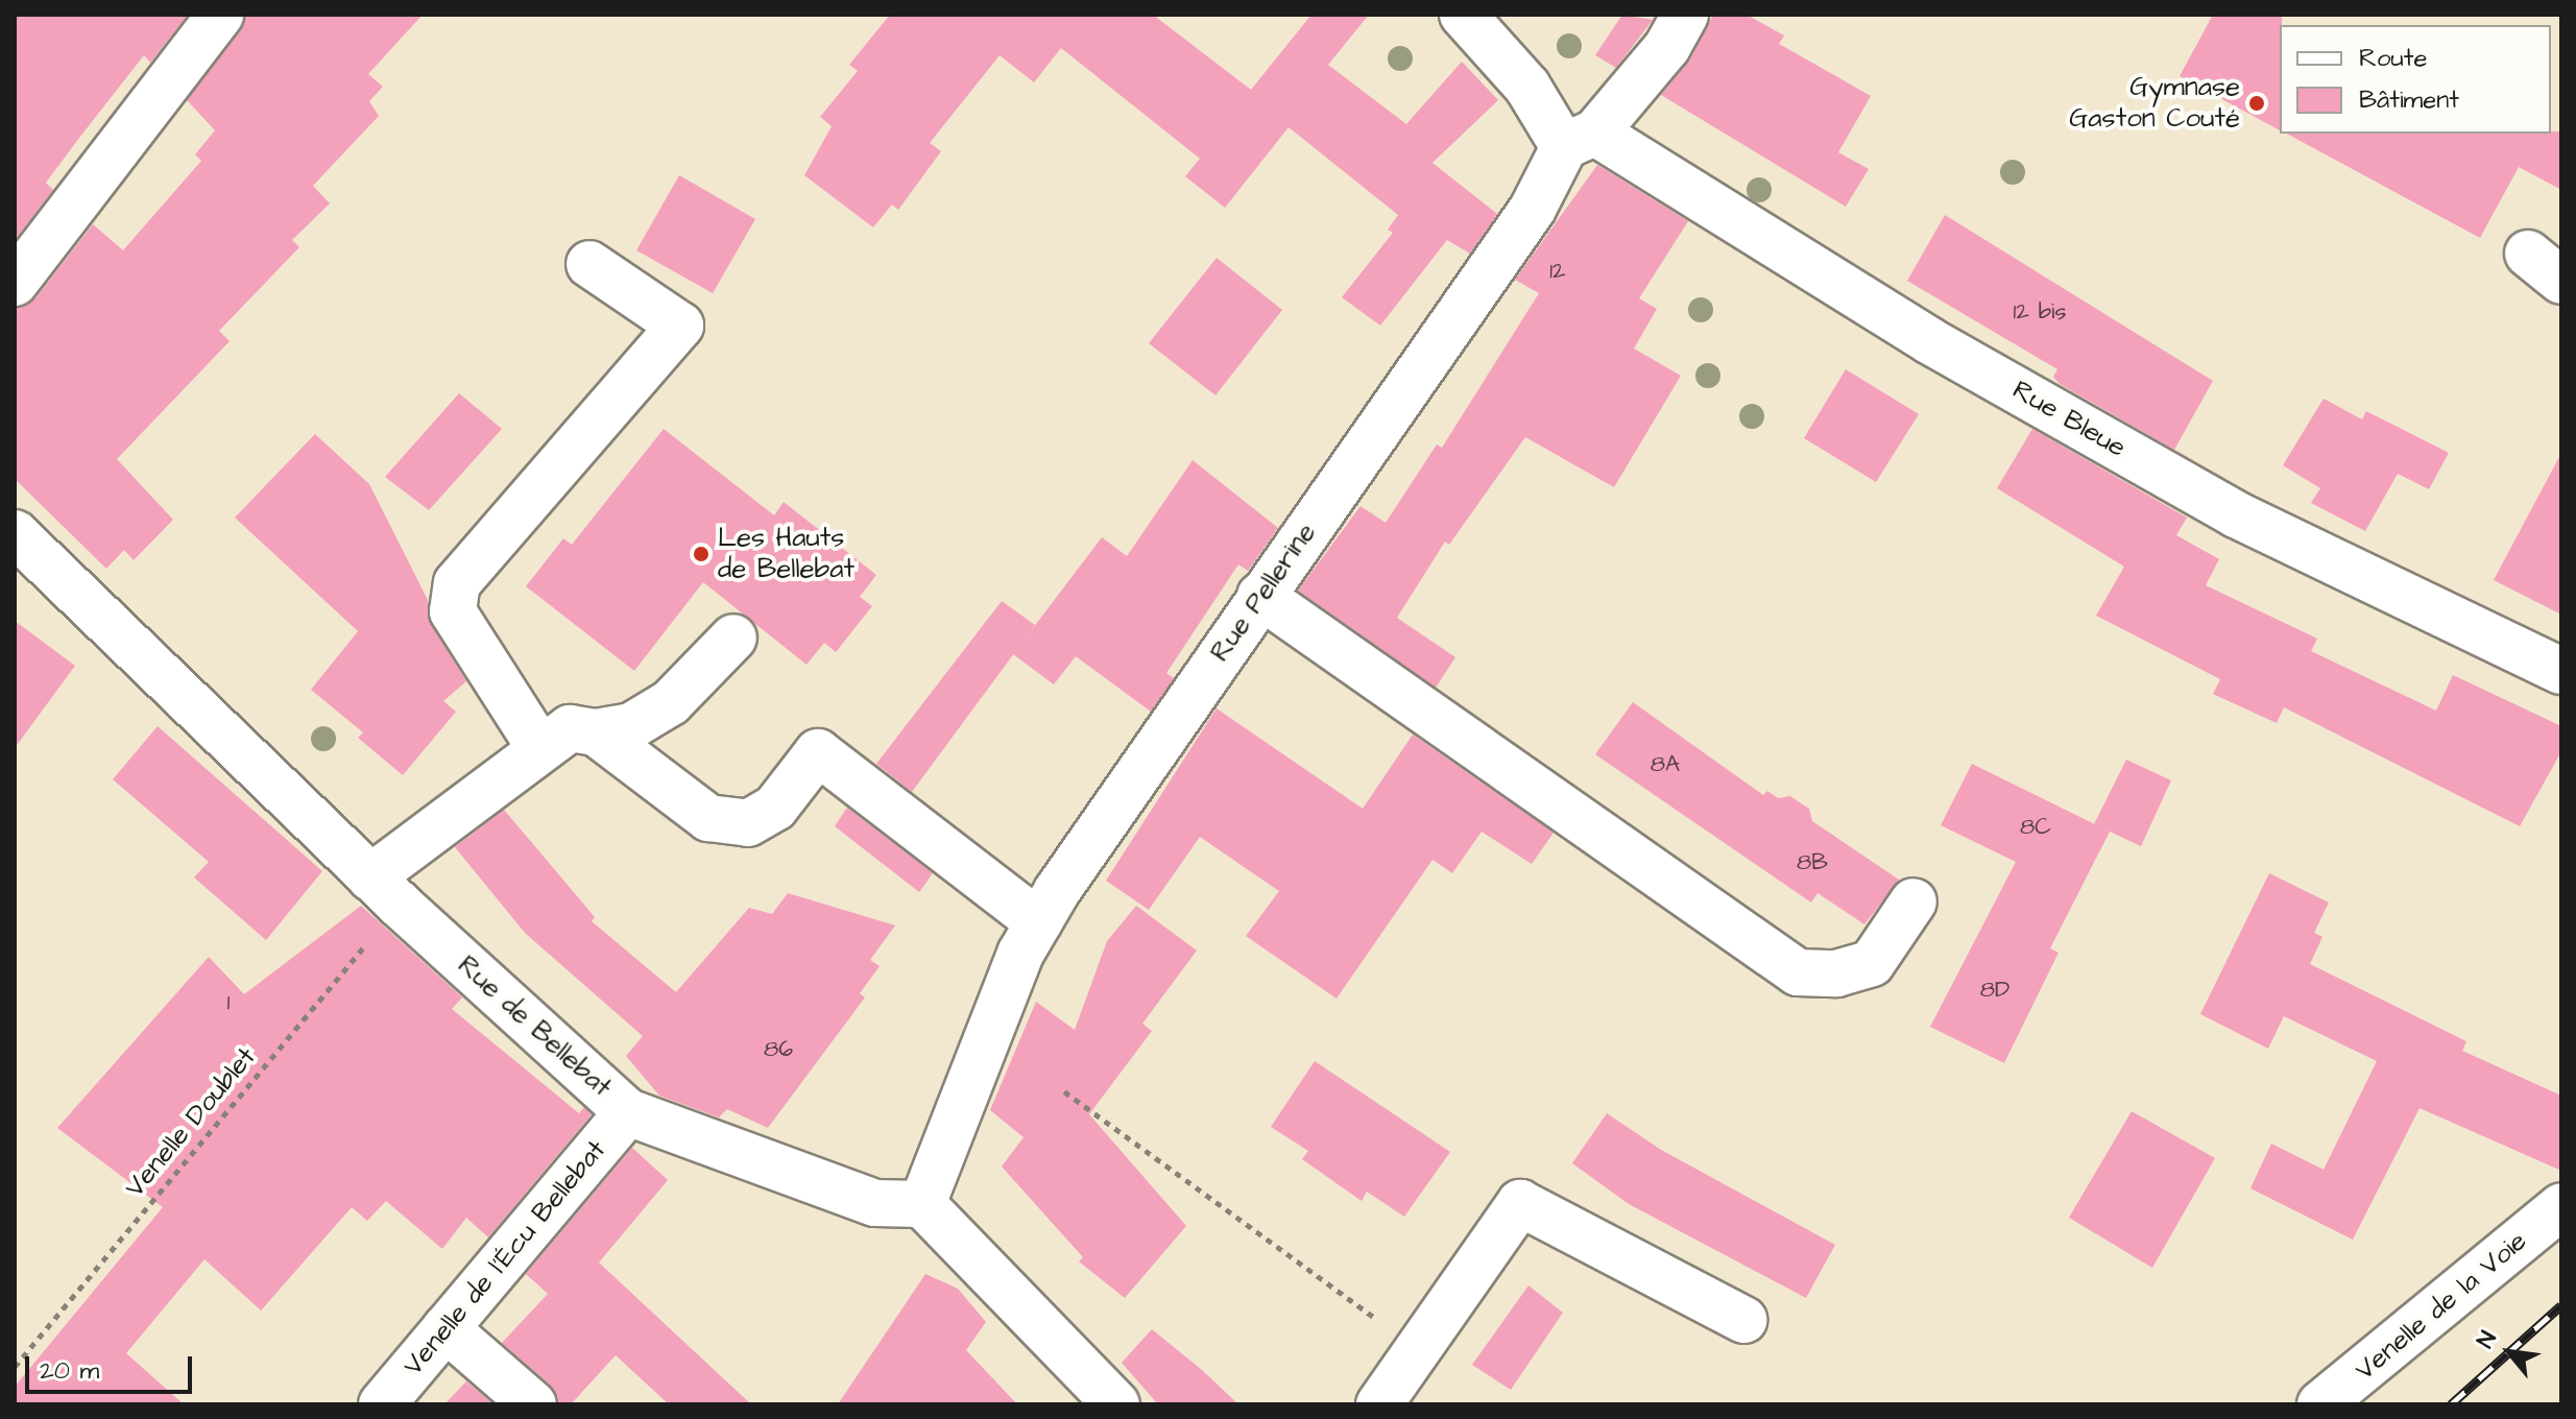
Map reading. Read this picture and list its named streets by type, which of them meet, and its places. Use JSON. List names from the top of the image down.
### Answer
{
  "streets": {
    "street": [
      "Rue Bleue",
      "Rue Pellerine",
      "Rue de Bellebat",
      "Venelle de l'Écu Bellebat",
      "Venelle de la Voie"
    ],
    "path": ["Venelle Doublet"]
  },
  "crossings": [
    ["Rue Bleue", "Rue Pellerine"],
    ["Rue Pellerine", "Rue de Bellebat"],
    ["Rue de Bellebat", "Venelle Doublet"],
    ["Rue de Bellebat", "Venelle de l'Écu Bellebat"]
  ],
  "places": ["Gymnase Gaston Couté", "Les Hauts de Bellebat"],
  "house_numbers": [
    "12",
    "12 bis",
    "8A",
    "8C",
    "8B",
    "8D",
    "1",
    "86"
  ],
  "legend": ["Route", "Bâtiment"],
  "scale_bar": "20 m",
  "north": "top left"
}
